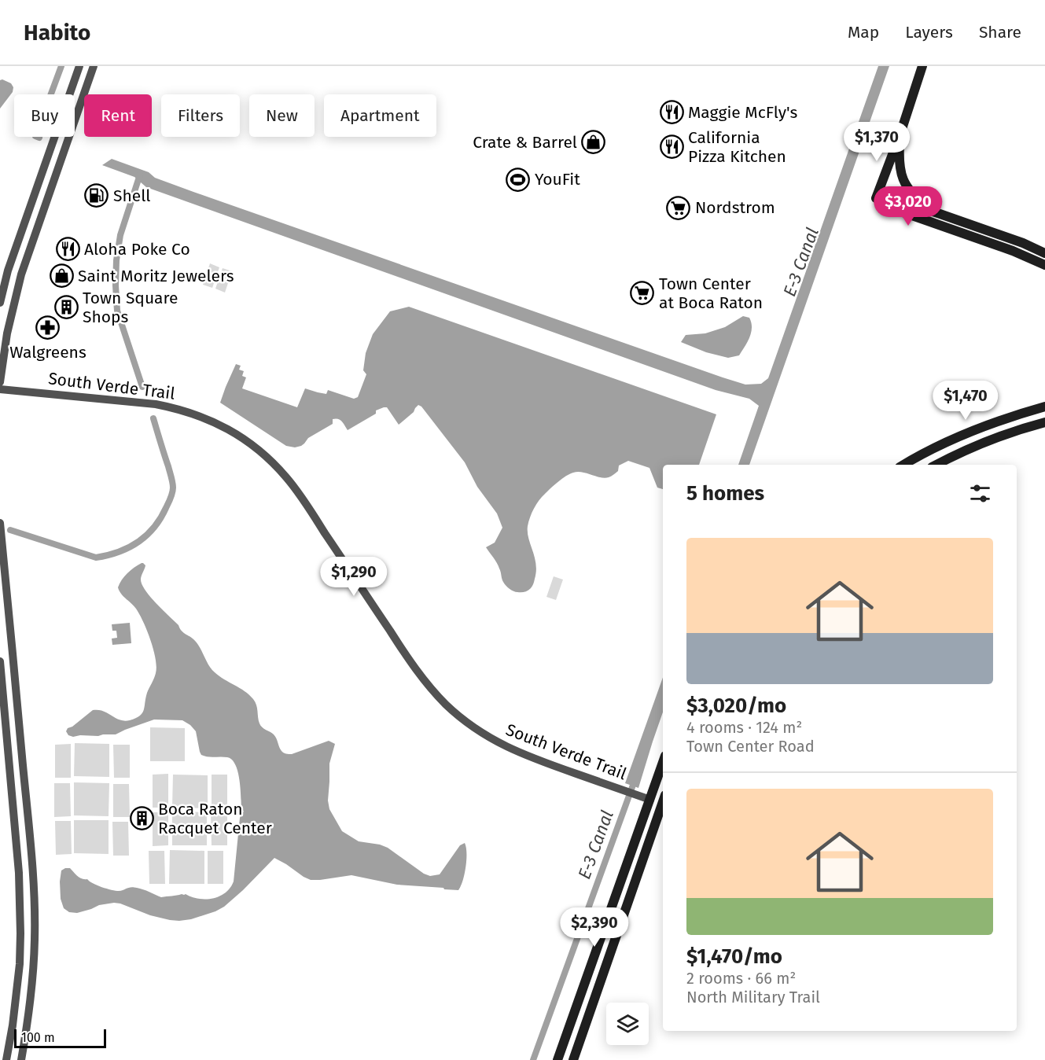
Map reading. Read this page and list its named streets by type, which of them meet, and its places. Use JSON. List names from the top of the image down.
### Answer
{
  "streets": {
    "street": ["South Verde Trail"]
  },
  "water": ["E-3 Canal"],
  "places": {
    "restaurant": ["Maggie McFly's", "California Pizza Kitchen", "Aloha Poke Co"],
    "shop": ["Crate & Barrel", "Saint Moritz Jewelers"],
    "sports": ["YouFit"],
    "fuel station": ["Shell"],
    "supermarket": ["Nordstrom", "Town Center at Boca Raton"],
    "building": ["Town Square Shops", "Boca Raton Racquet Center"],
    "pharmacy": ["Walgreens"]
  },
  "scale_bar": "100 m",
  "page": {
    "header": "Habito",
    "nav": ["Map", "Layers", "Share"],
    "chip": [
      "Buy",
      "Rent",
      "Filters",
      "New",
      "Apartment"
    ],
    "price": [
      "$1,370",
      "$3,020",
      "$1,470",
      "$1,290",
      "$2,390"
    ],
    "heading": "5 homes",
    "list": [
      {
        "name": "$3,020/mo",
        "note": "4 rooms · 124 m² · Town Center Road"
      },
      {
        "name": "$1,470/mo",
        "note": "2 rooms · 66 m² · North Military Trail"
      }
    ],
    "scale": "100 m"
  }
}
